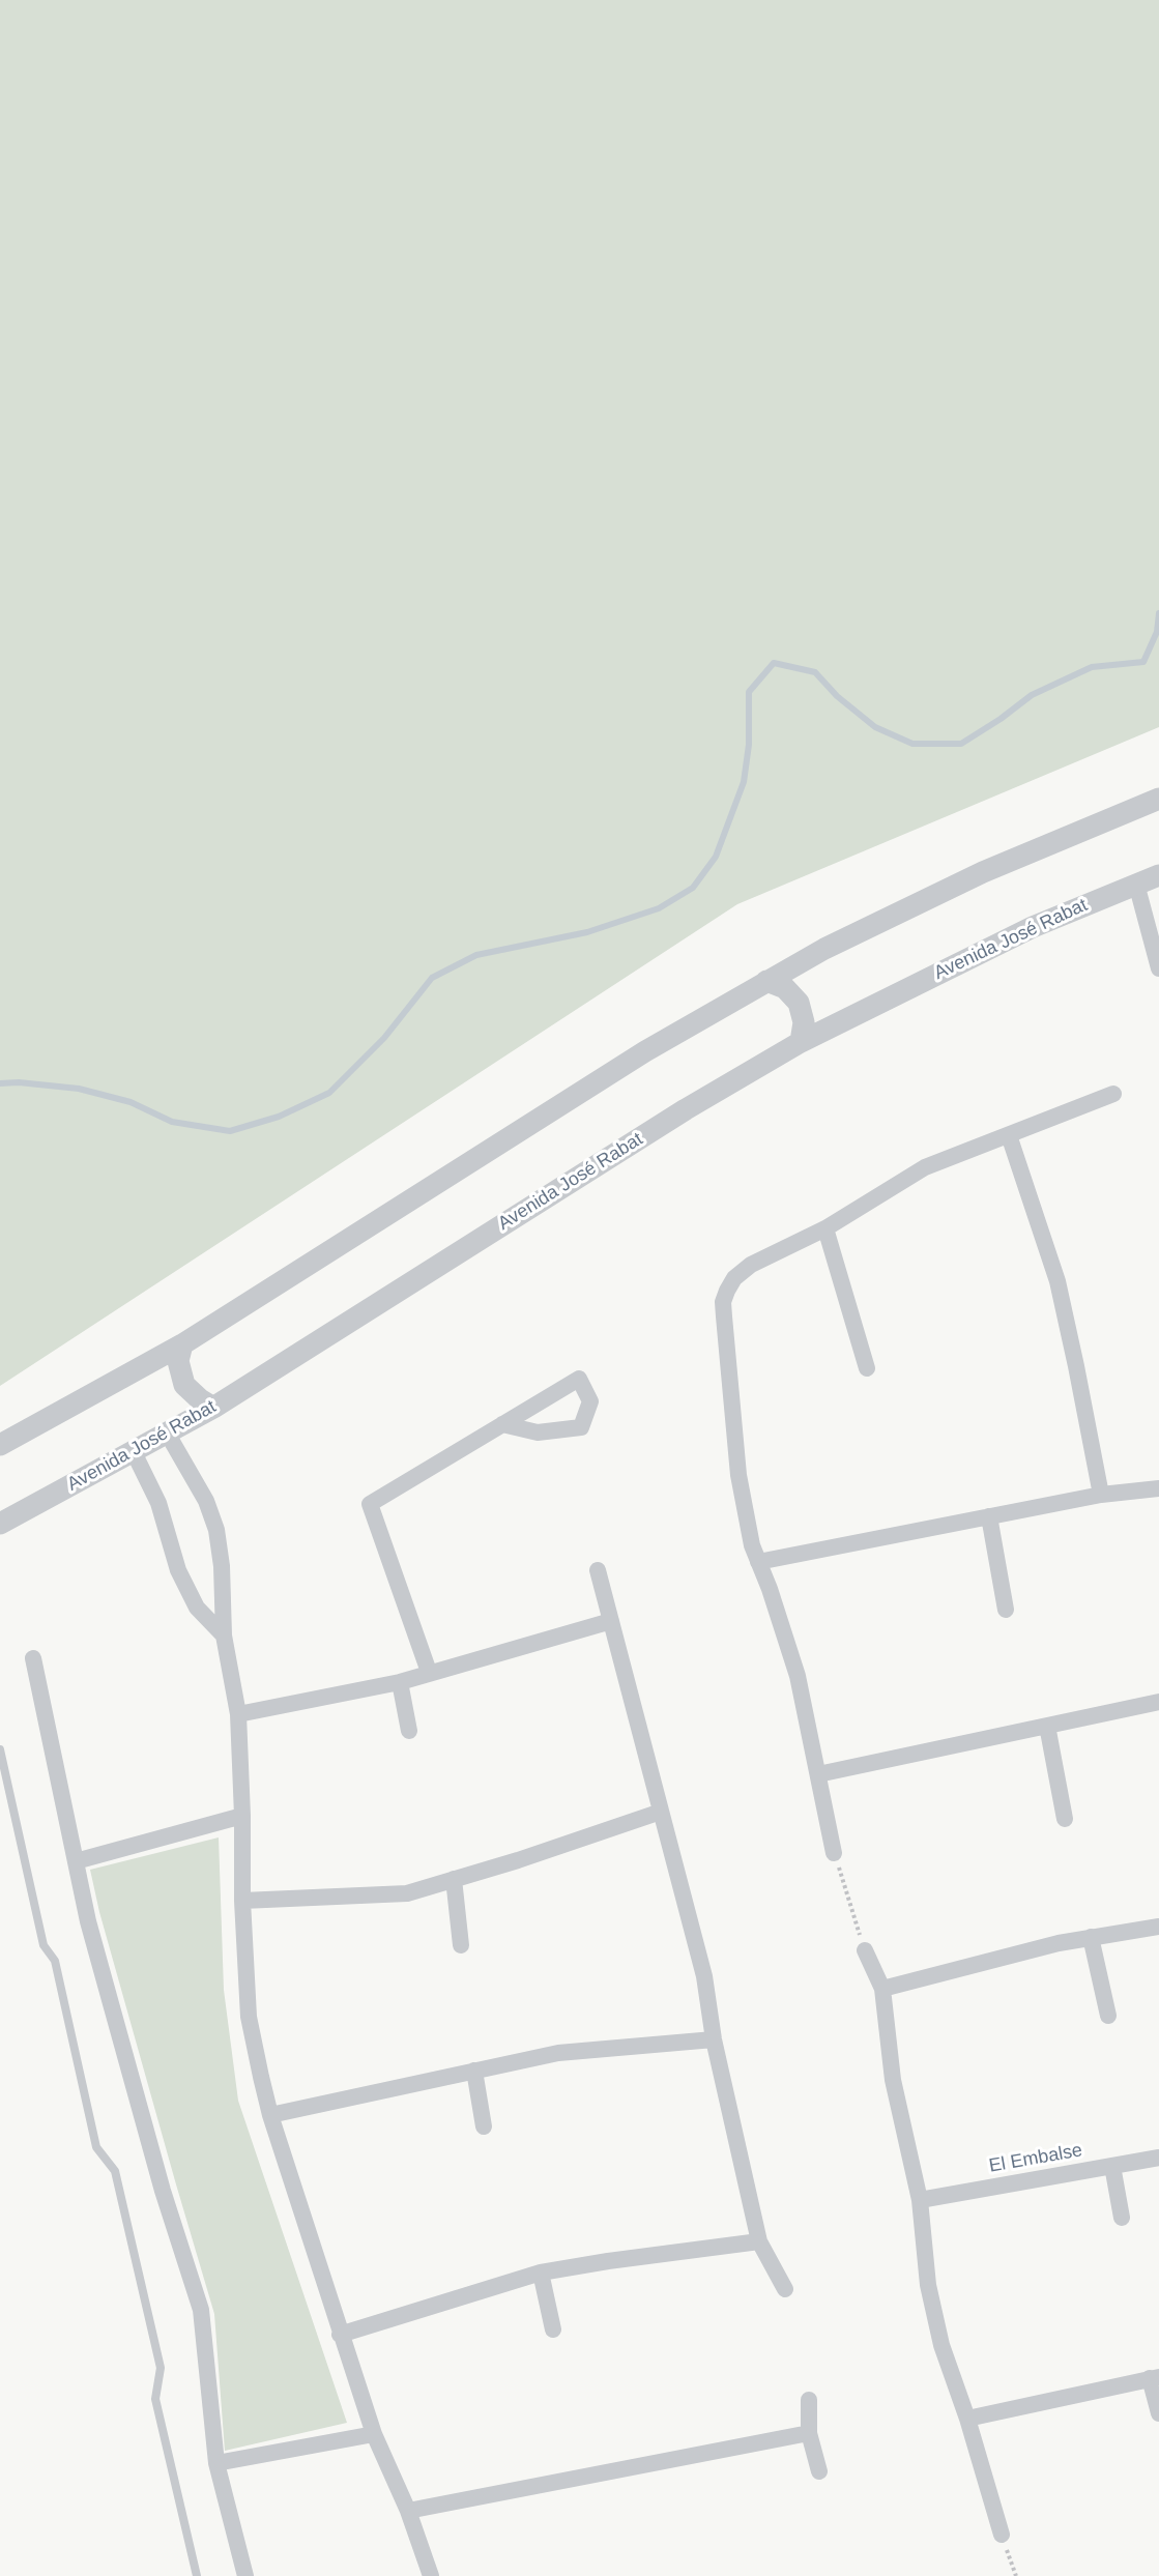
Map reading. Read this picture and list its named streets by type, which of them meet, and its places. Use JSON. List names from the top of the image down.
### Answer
{
  "streets": {
    "street": ["Avenida José Rabat", "El Embalse"]
  }
}
